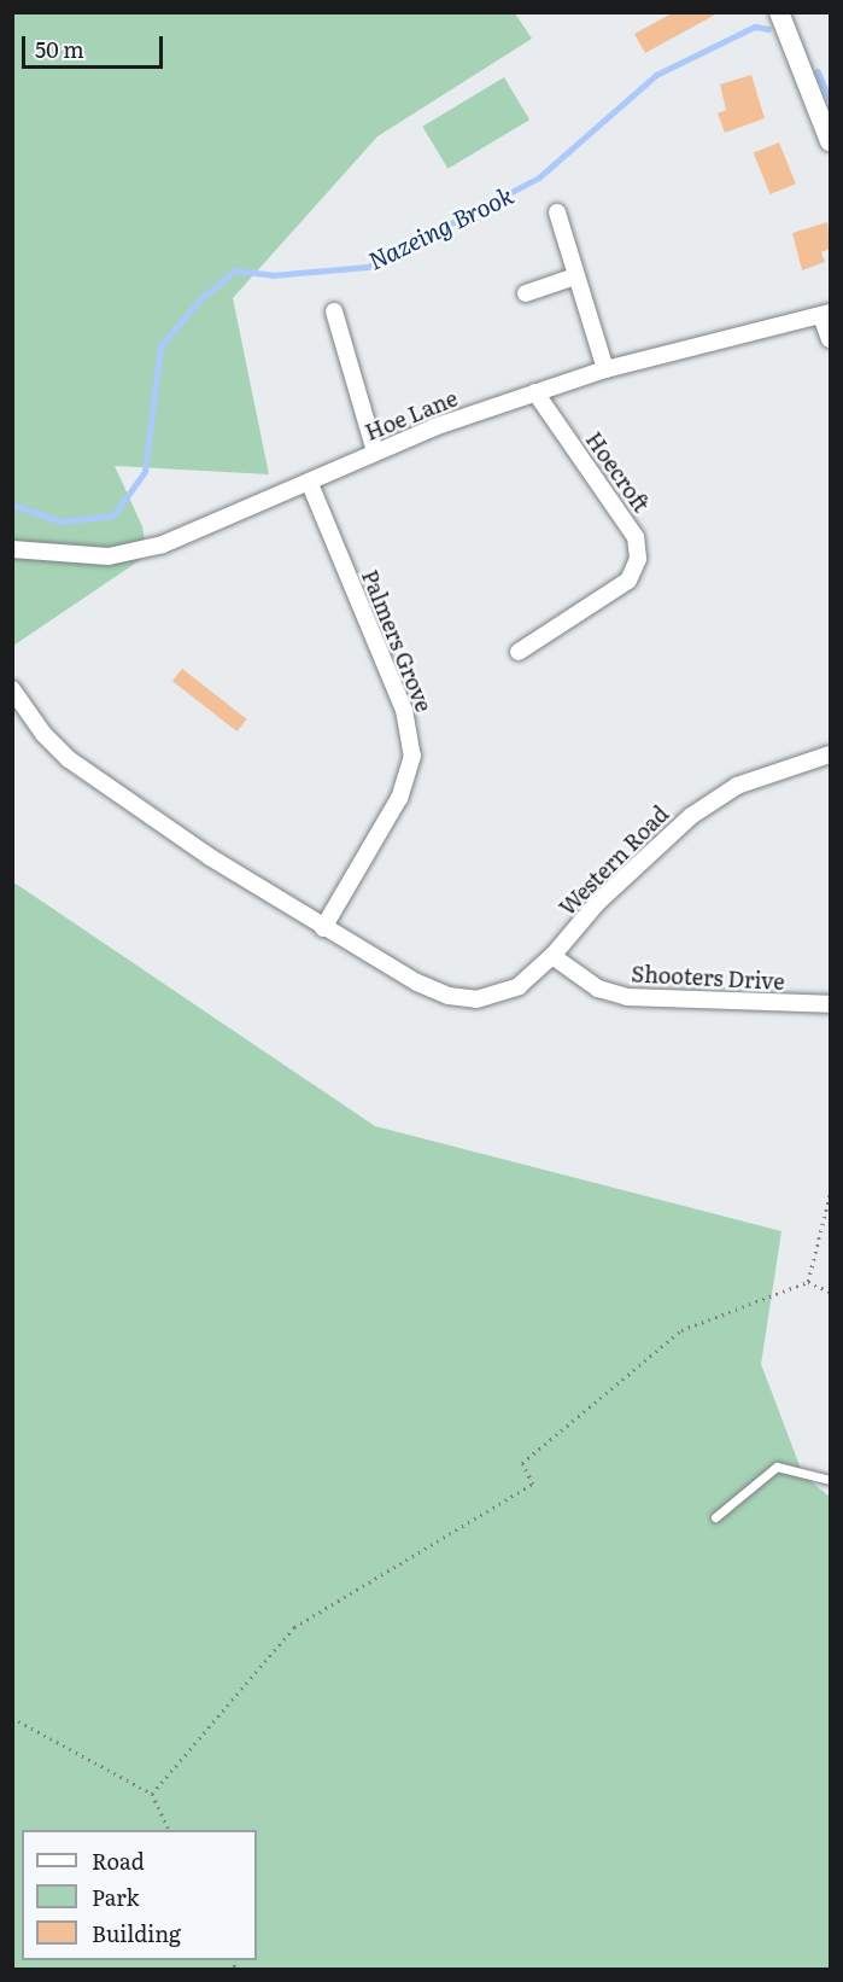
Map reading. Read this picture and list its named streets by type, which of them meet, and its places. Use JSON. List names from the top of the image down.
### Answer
{
  "streets": {
    "street": [
      "Hoe Lane",
      "Hoecroft",
      "Palmers Grove",
      "Western Road",
      "Shooters Drive"
    ]
  },
  "crossings": [
    ["Hoe Lane", "Hoecroft"],
    ["Hoe Lane", "Palmers Grove"],
    ["Western Road", "Shooters Drive"]
  ],
  "water": ["Nazeing Brook"],
  "legend": ["Road", "Park", "Building"],
  "scale_bar": "50 m"
}
